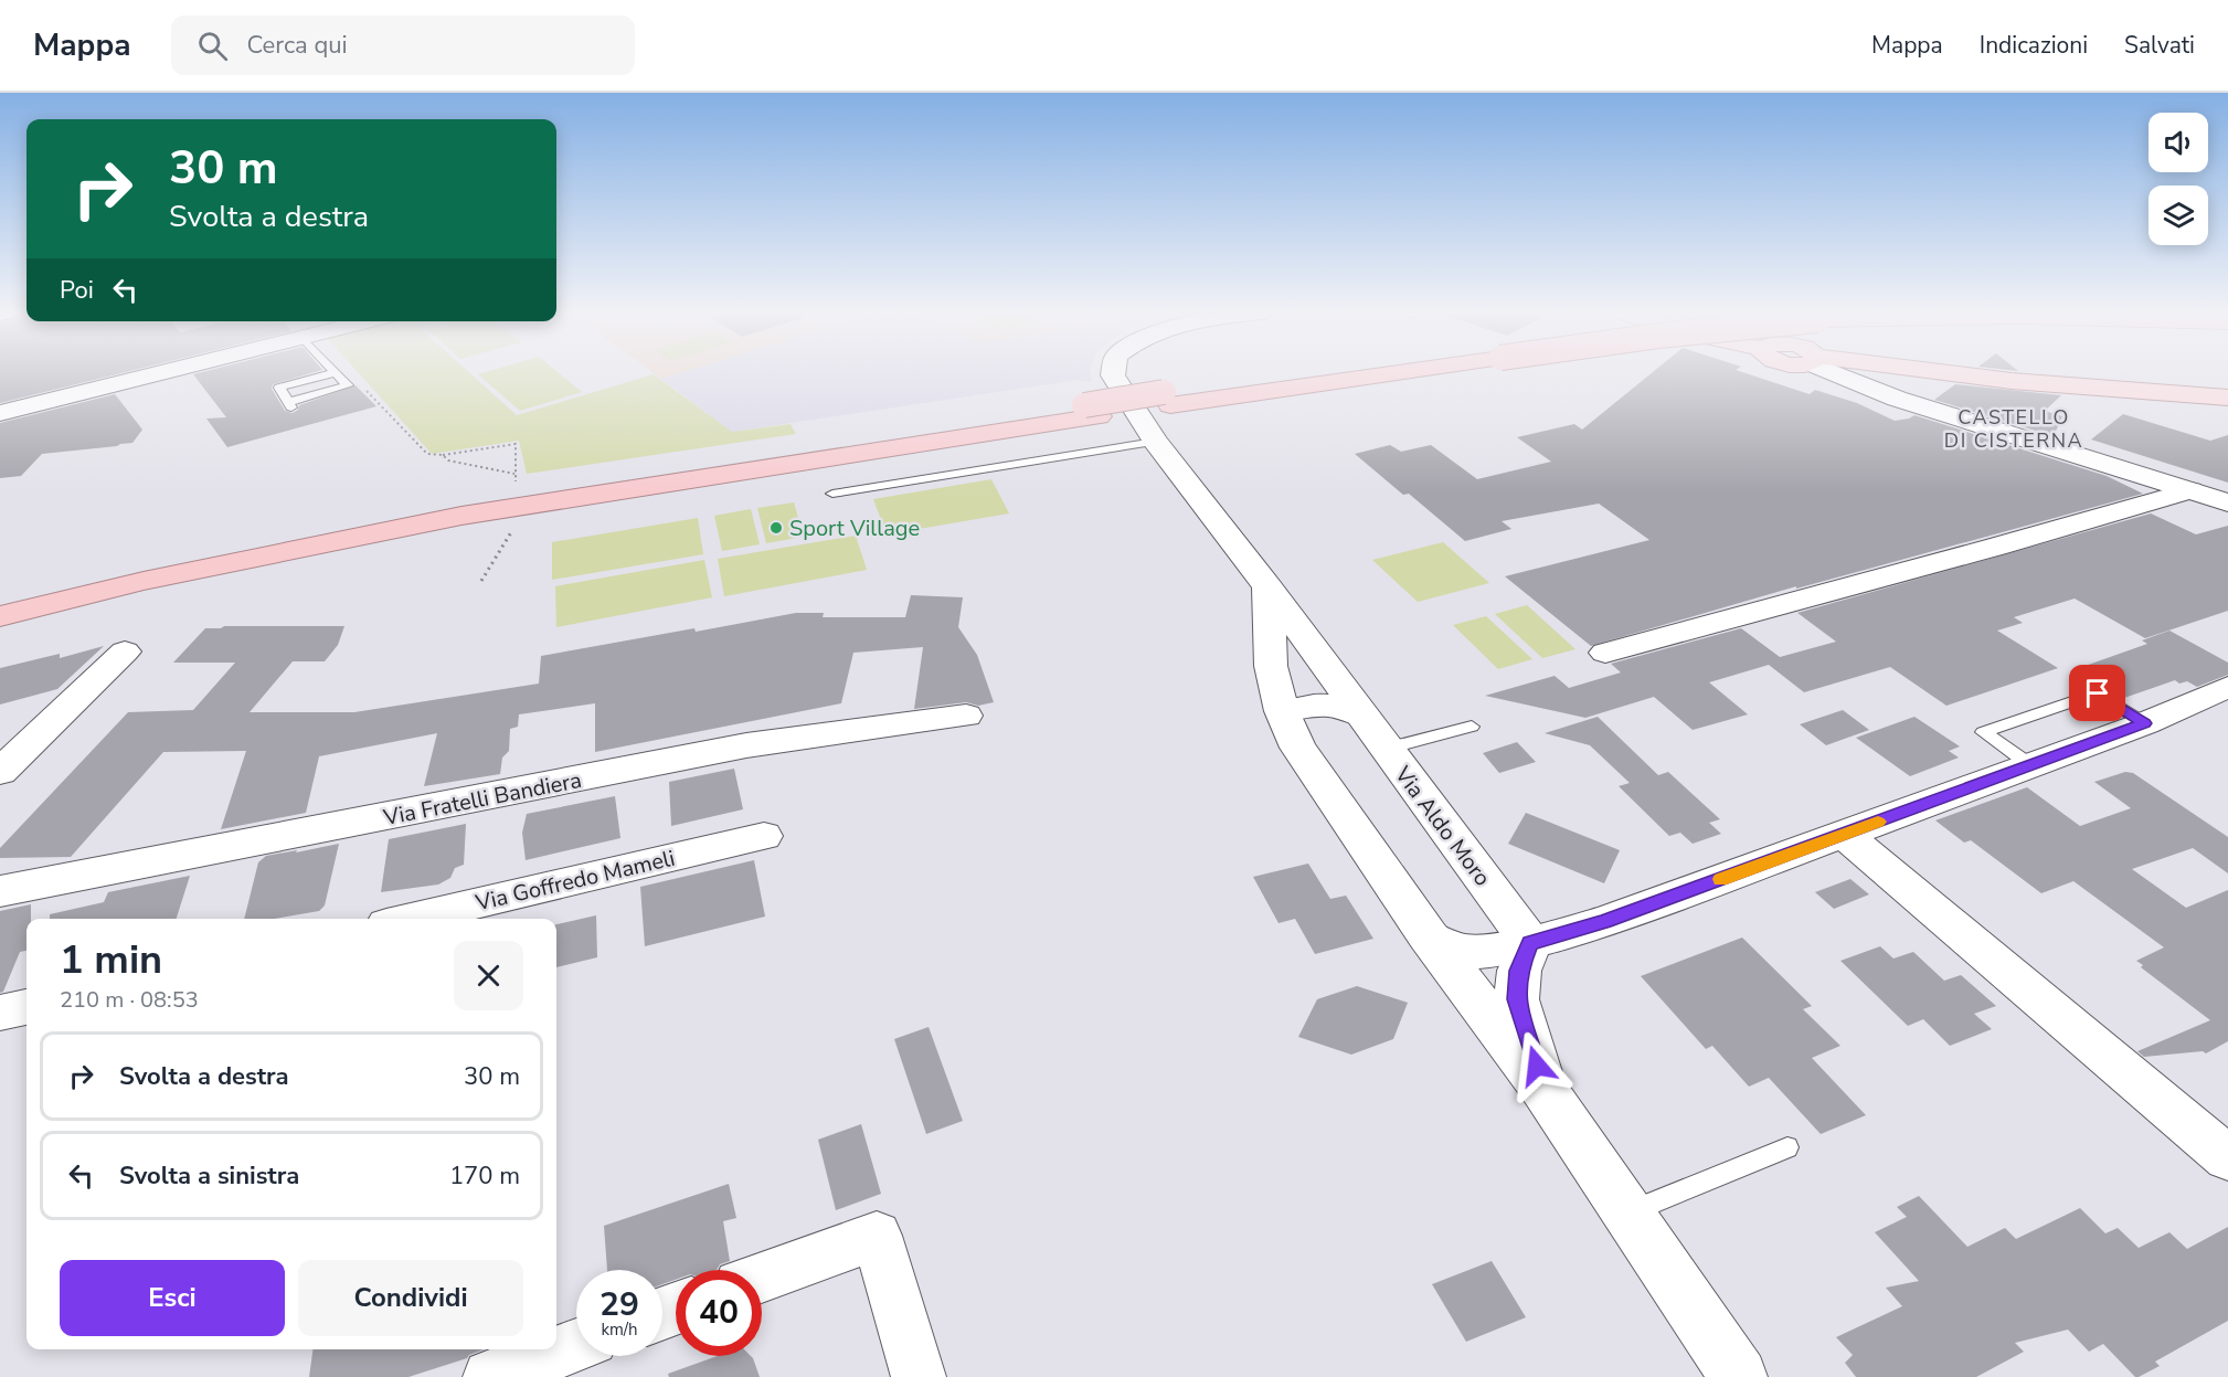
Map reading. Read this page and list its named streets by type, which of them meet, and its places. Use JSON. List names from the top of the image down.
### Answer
{
  "streets": {
    "street": ["Via Fratelli Bandiera", "Via Aldo Moro", "Via Goffredo Mameli"]
  },
  "districts": ["CASTELLO DI CISTERNA"],
  "places": ["Sport Village"],
  "page": {
    "header": "Mappa",
    "search": "Cerca qui",
    "nav": ["Mappa", "Indicazioni", "Salvati"],
    "turn": ["30 m", "Svolta a destra"],
    "then": "Poi",
    "heading": ["1 min", "210 m · 08:53"],
    "list": [
      {
        "name": "Svolta a destra",
        "value": "30 m"
      },
      {
        "name": "Svolta a sinistra",
        "value": "170 m"
      }
    ],
    "buttons": ["Esci", "Condividi"],
    "speed": "29 km/h",
    "limit": "40"
  }
}
